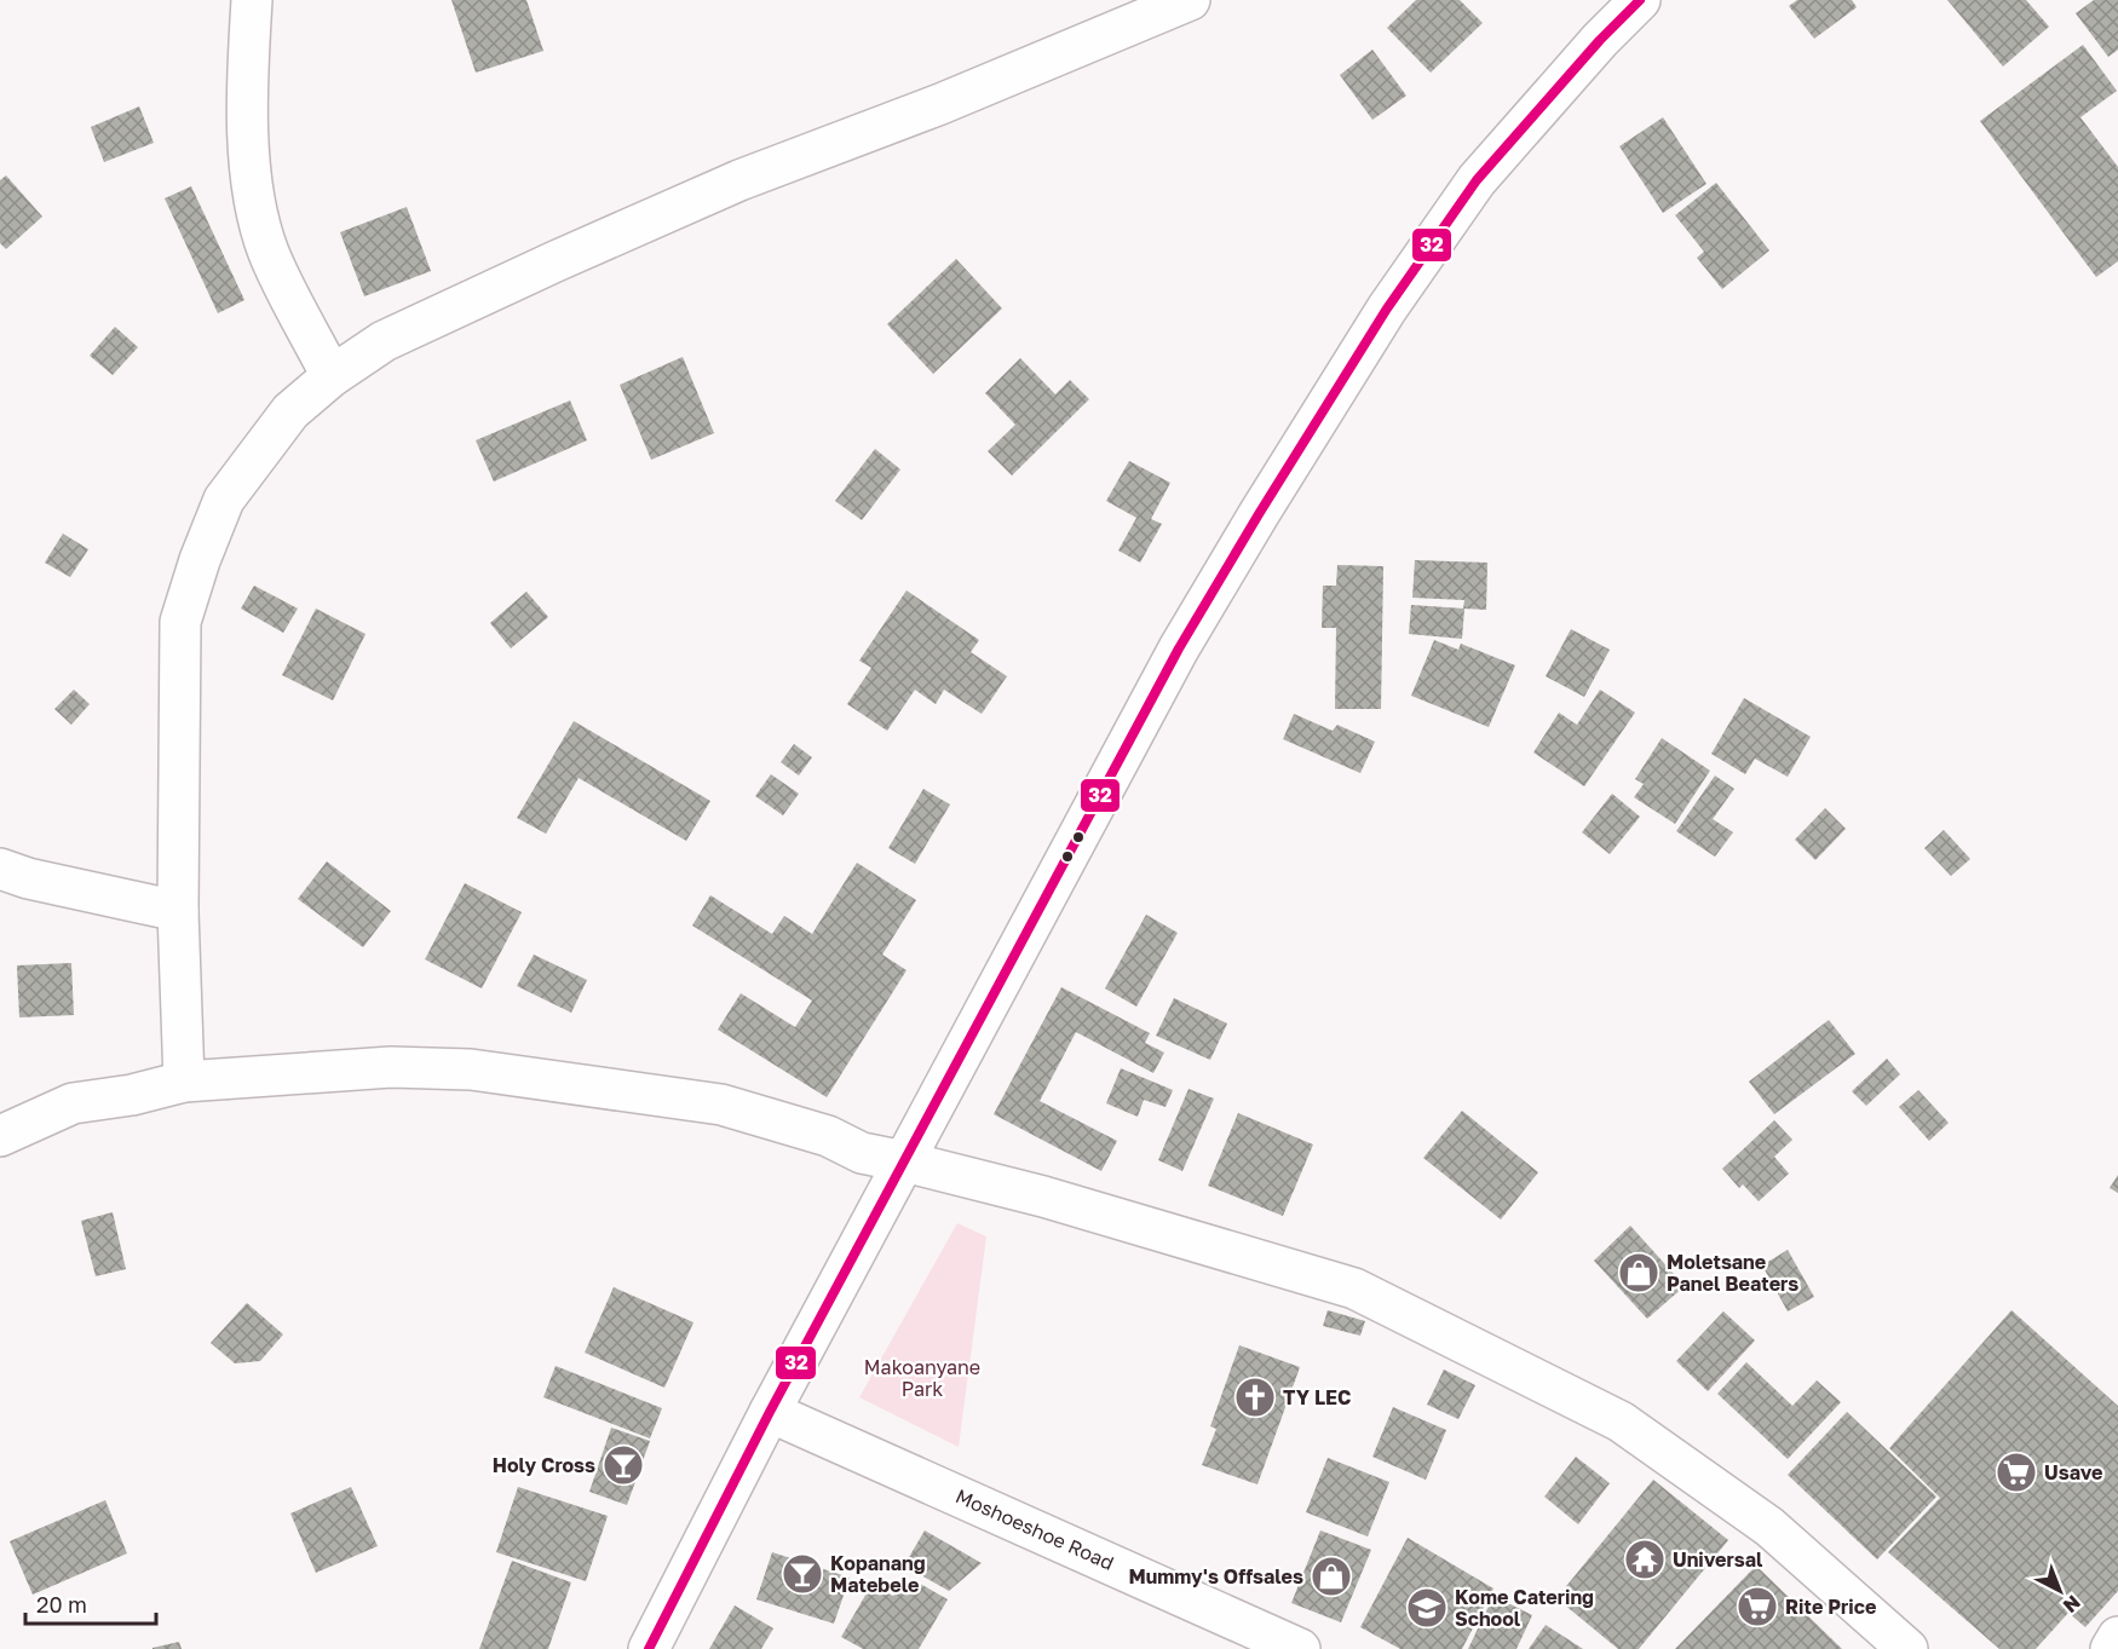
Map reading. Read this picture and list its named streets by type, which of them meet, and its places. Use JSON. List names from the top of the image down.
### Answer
{
  "streets": {
    "main road": ["Moshoeshoe Road"]
  },
  "parks": ["Makoanyane Park"],
  "places": {
    "shop": ["Moletsane Panel Beaters", "Mummy's Offsales"],
    "church": ["TY LEC"],
    "bar": ["Holy Cross", "Kopanang Matebele"],
    "supermarket": ["Usave", "Rite Price"],
    "temple": ["Universal"],
    "school or university": ["Kome Catering School"]
  },
  "lines": ["transit line 32"],
  "scale_bar": "20 m",
  "north": "bottom right"
}
